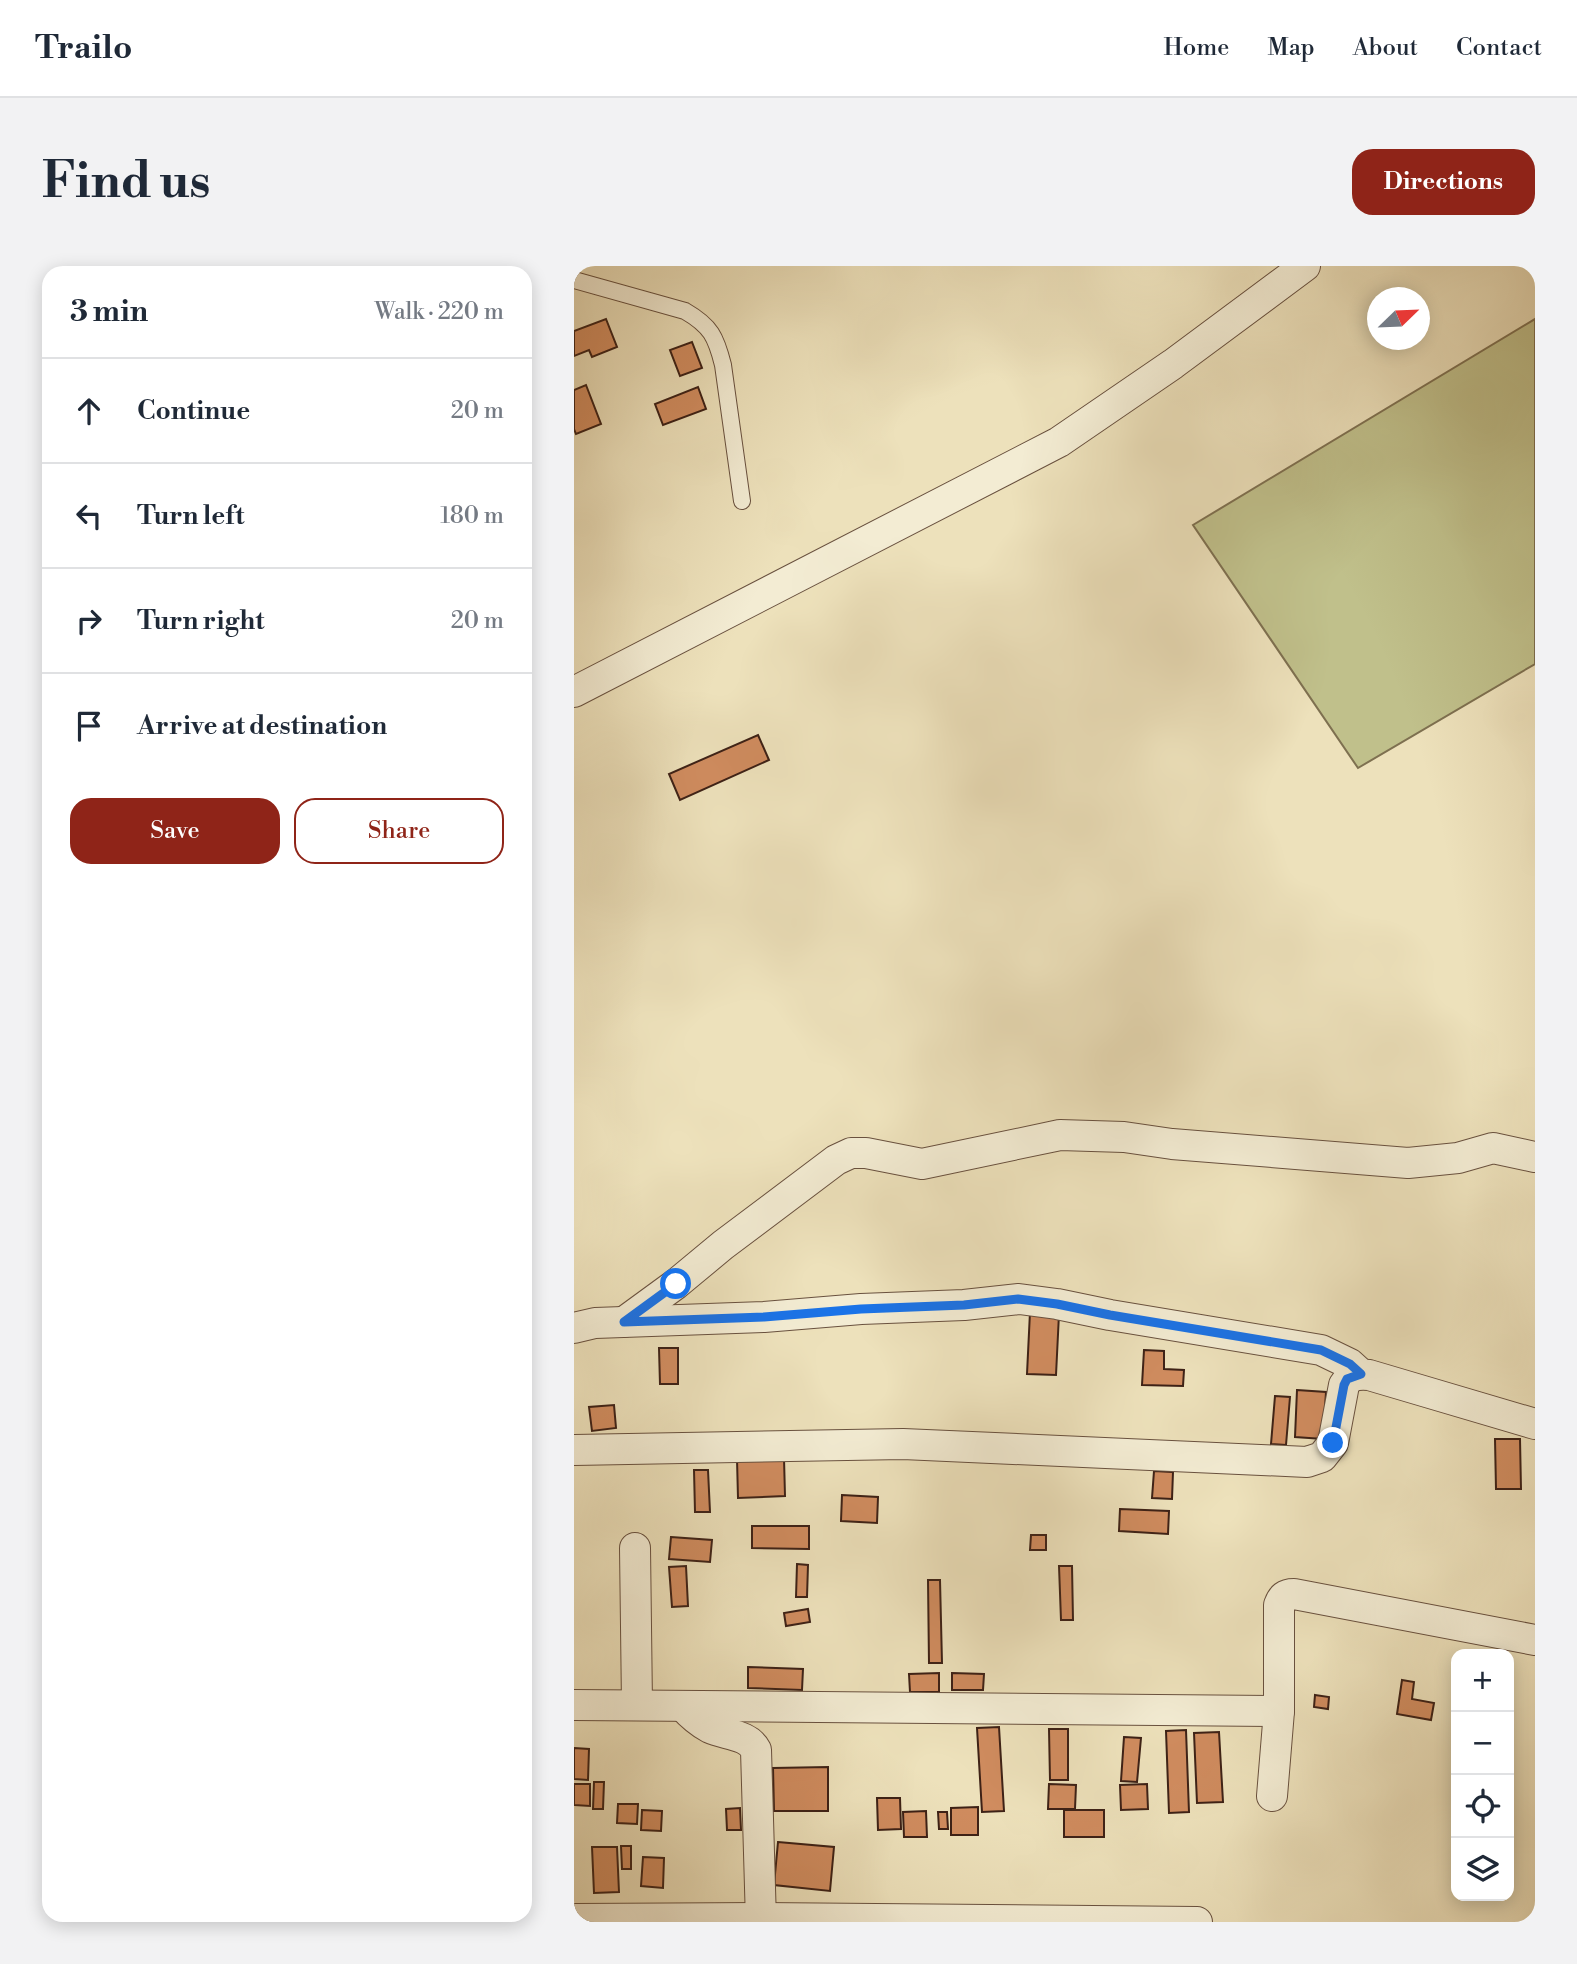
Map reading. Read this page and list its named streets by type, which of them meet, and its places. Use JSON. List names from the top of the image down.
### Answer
{
  "north": "top right",
  "page": {
    "header": "Trailo",
    "nav": [
      "Home",
      "Map",
      "About",
      "Contact"
    ],
    "buttons": [
      "Directions",
      ["Save", "Share"]
    ],
    "title": "Find us",
    "heading": ["3 min", "Walk · 220 m"],
    "list": [
      ["Continue", "20 m"],
      ["Turn left", "180 m"],
      ["Turn right", "20 m"],
      "Arrive at destination"
    ],
    "map_buttons": ["+", "−"]
  }
}
